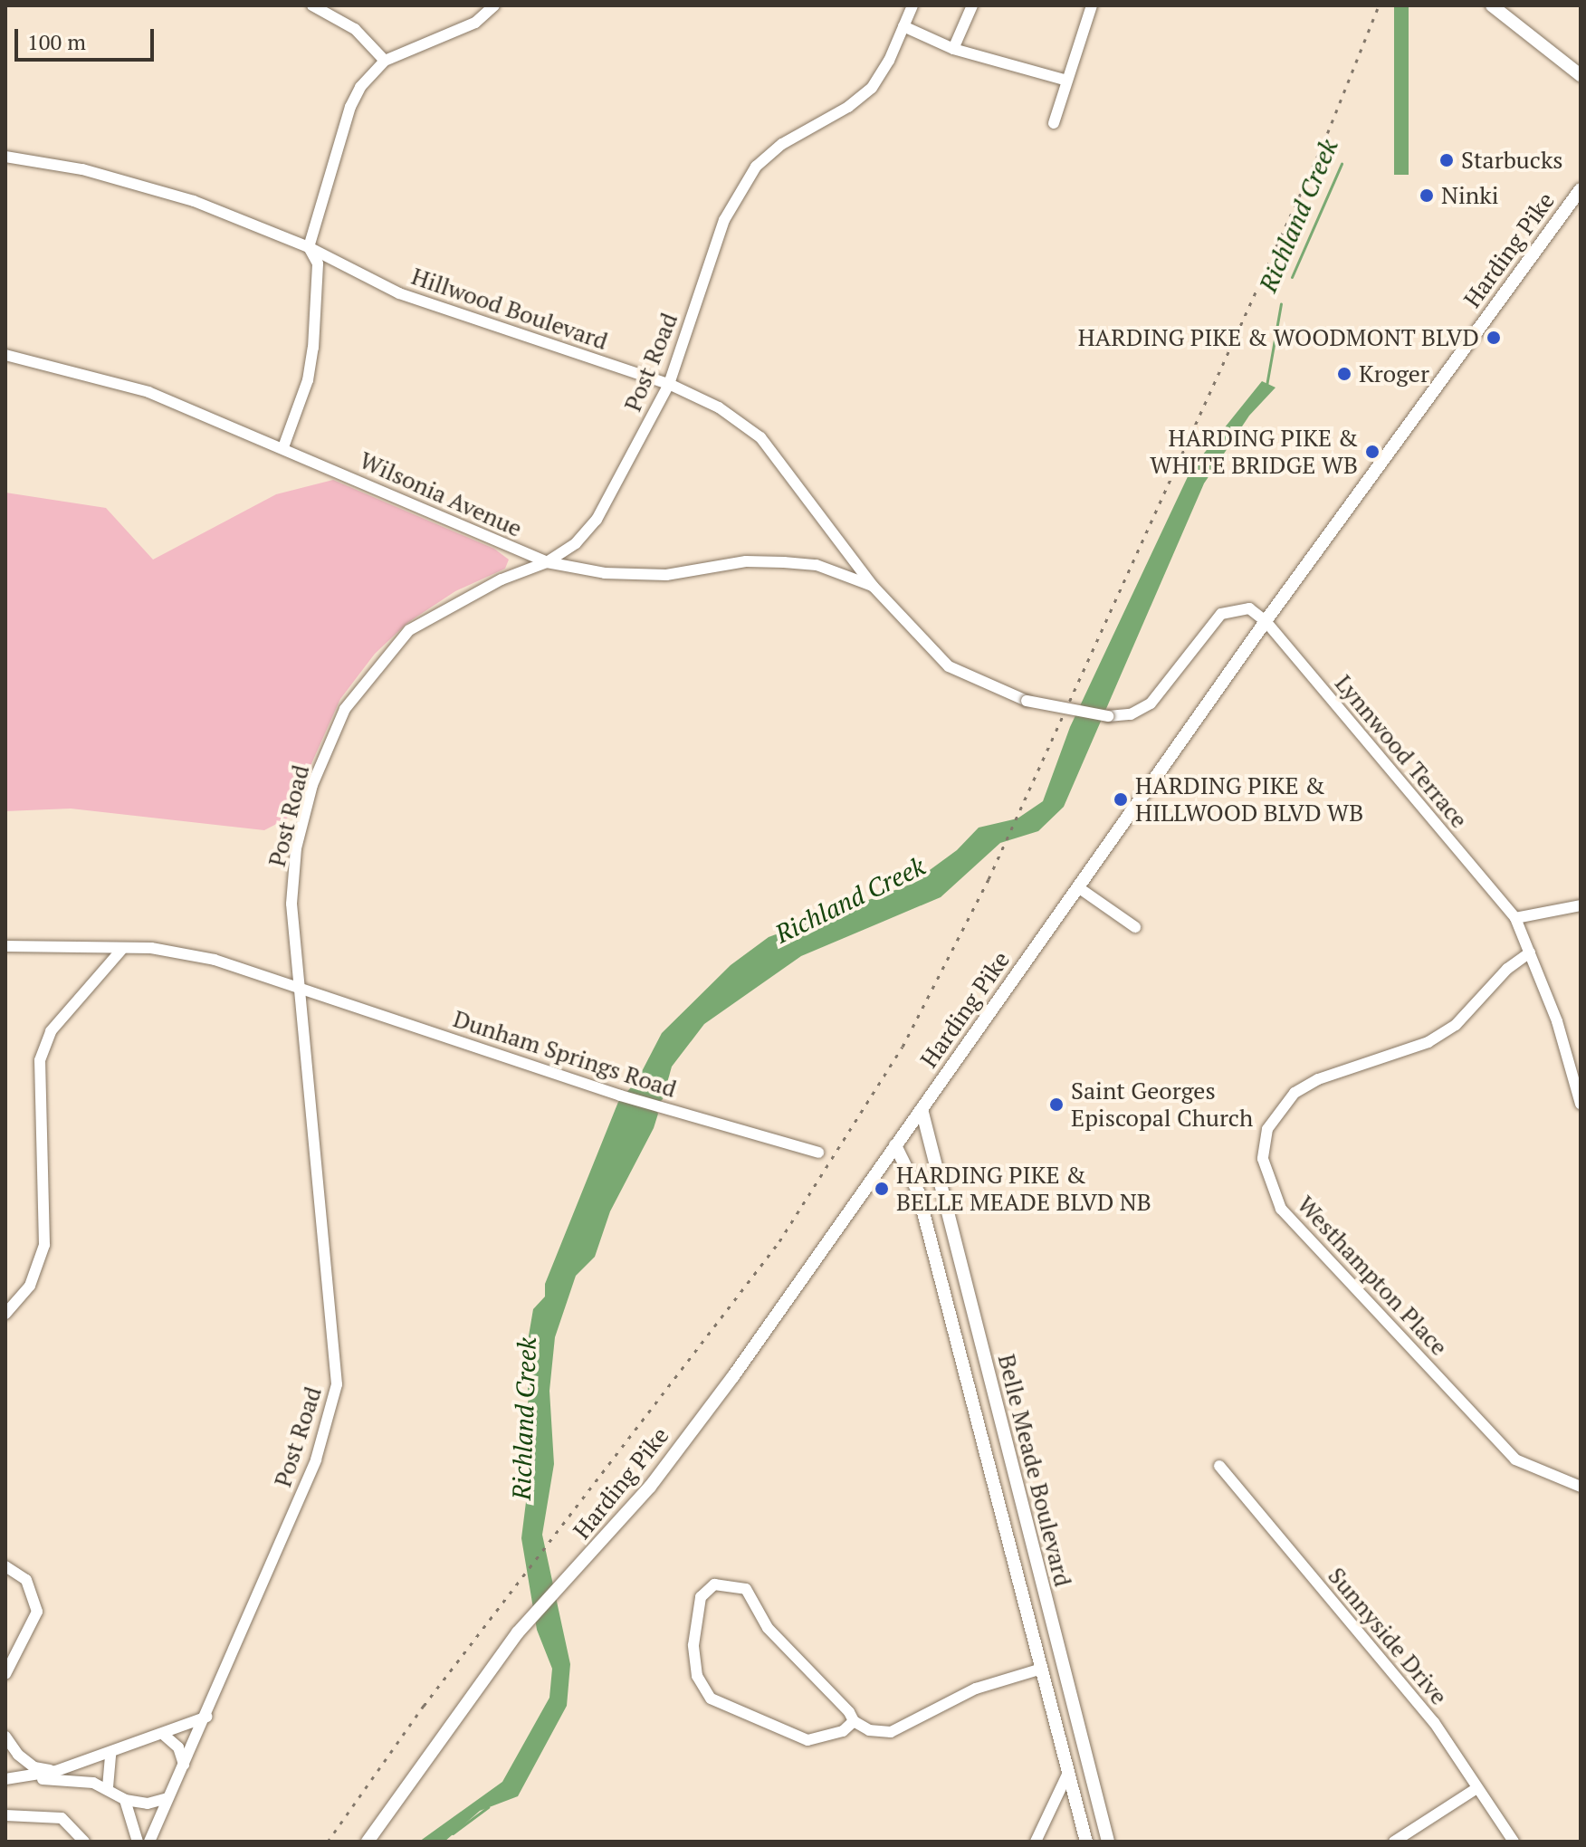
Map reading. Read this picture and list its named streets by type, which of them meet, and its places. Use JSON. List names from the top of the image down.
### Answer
{
  "streets": {
    "main road": ["Harding Pike", "Belle Meade Boulevard"],
    "street": [
      "Hillwood Boulevard",
      "Post Road",
      "Wilsonia Avenue",
      "Lynnwood Terrace",
      "Dunham Springs Road",
      "Westhampton Place",
      "Sunnyside Drive"
    ]
  },
  "crossings": [
    ["Harding Pike", "Hillwood Boulevard"],
    ["Harding Pike", "Lynnwood Terrace"],
    ["Harding Pike", "Belle Meade Boulevard"],
    ["Hillwood Boulevard", "Post Road"],
    ["Hillwood Boulevard", "Wilsonia Avenue"],
    ["Hillwood Boulevard", "Lynnwood Terrace"],
    ["Post Road", "Wilsonia Avenue"],
    ["Post Road", "Dunham Springs Road"],
    ["Lynnwood Terrace", "Westhampton Place"]
  ],
  "water": ["Richland Creek"],
  "places": [
    "Starbucks",
    "Ninki",
    "HARDING PIKE & WOODMONT BLVD",
    "Kroger",
    "HARDING PIKE & WHITE BRIDGE WB",
    "HARDING PIKE & HILLWOOD BLVD WB",
    "Saint Georges Episcopal Church",
    "HARDING PIKE & BELLE MEADE BLVD NB"
  ],
  "scale_bar": "100 m"
}
